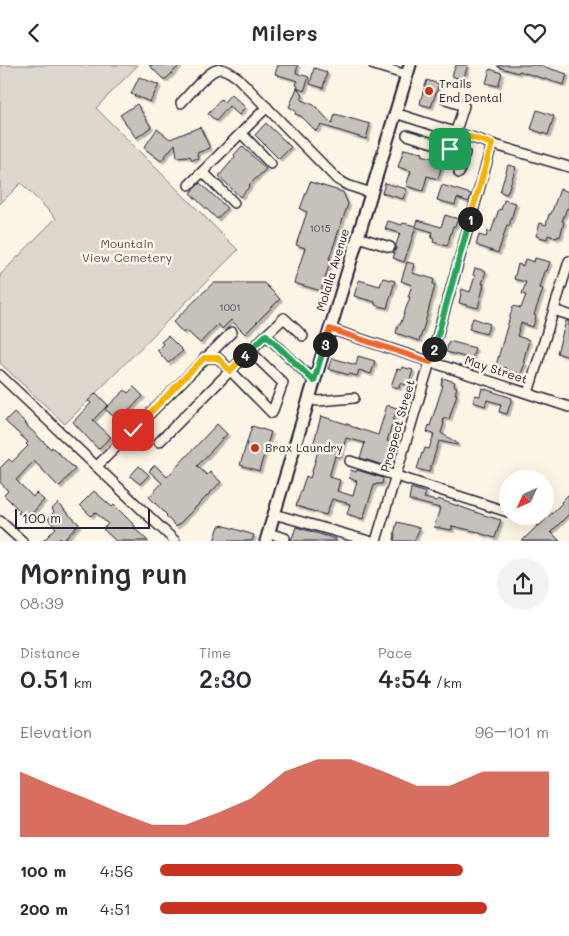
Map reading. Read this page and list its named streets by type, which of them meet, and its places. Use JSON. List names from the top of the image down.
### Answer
{
  "streets": {
    "main road": ["Molalla Avenue"],
    "street": ["May Street", "Prospect Street"]
  },
  "crossings": [
    ["Molalla Avenue", "May Street"],
    ["May Street", "Prospect Street"]
  ],
  "parks": ["Mountain View Cemetery"],
  "places": ["Trails End Dental", "Brax Laundry"],
  "house_numbers": ["1015", "1001"],
  "scale_bar": "100 m",
  "north": "bottom left",
  "page": {
    "header": "Milers",
    "pins": [
      "1",
      "3",
      "2",
      "4"
    ],
    "scale": "100 m",
    "heading": ["Morning run", "08:39"],
    "stats": [
      ["Distance", "0.51 km"],
      ["Time", "2:30"],
      ["Pace", "4:54 /km"]
    ],
    "chart": ["Elevation", "96–101 m"],
    "list": [
      {
        "name": "100 m",
        "note": "4:56"
      },
      {
        "name": "200 m",
        "note": "4:51"
      }
    ]
  }
}
